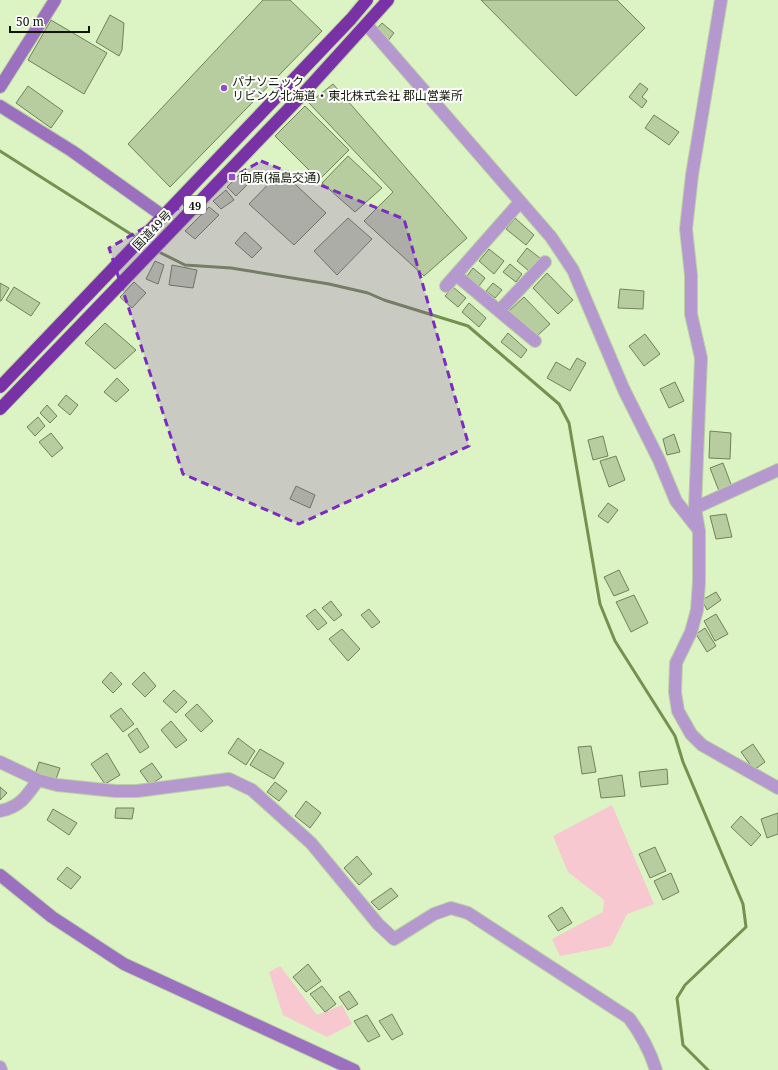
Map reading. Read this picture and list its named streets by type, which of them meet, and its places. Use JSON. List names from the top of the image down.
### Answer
{
  "streets": {
    "highway": ["49", "国道49号"]
  },
  "places": {
    "other": ["パナソニック リビング北海道・東北株式会社 郡山営業所"],
    "transit": ["向原(福島交通)"]
  },
  "scale_bar": "50 m"
}
